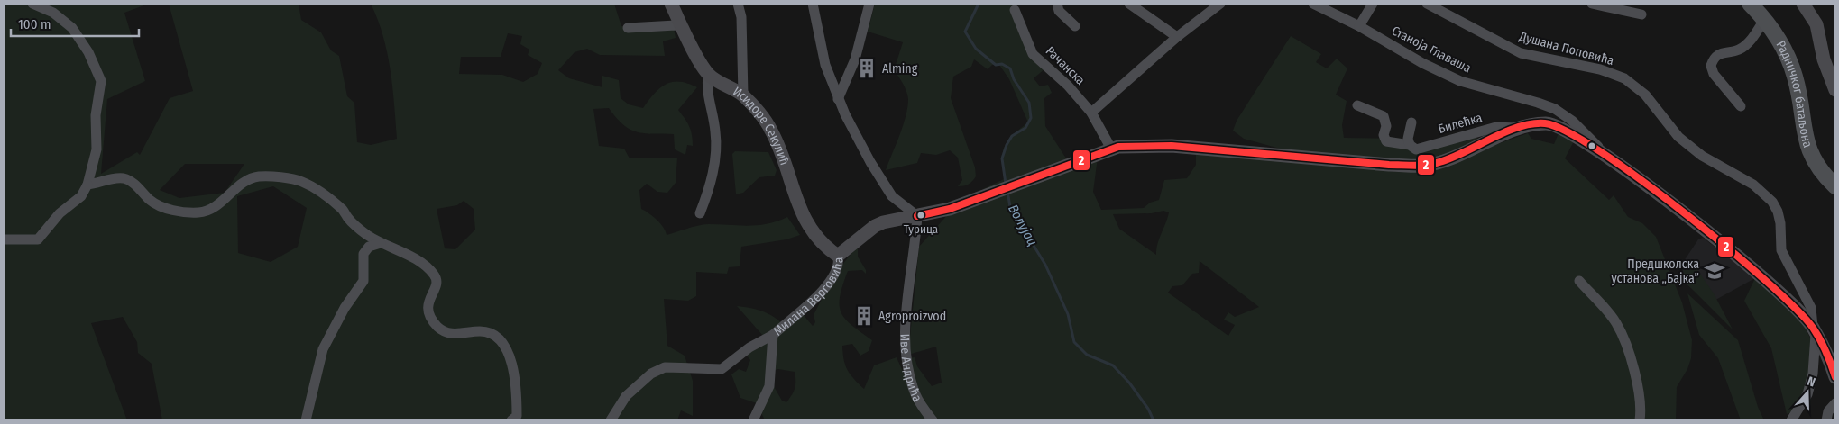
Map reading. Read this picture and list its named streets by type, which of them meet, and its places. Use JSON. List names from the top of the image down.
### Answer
{
  "streets": {
    "main road": ["Радничког батаљона"],
    "street": [
      "Душана Поповића",
      "Станоја Главаша",
      "Рачанска",
      "Билећка",
      "Исидоре Секулић",
      "Милана Верговића",
      "Иве Андрића"
    ]
  },
  "crossings": [
    ["Исидоре Секулић", "Милана Верговића"],
    ["Милана Верговића", "Иве Андрића"]
  ],
  "water": ["Волујац"],
  "places": {
    "building": ["Alming", "Agroproizvod"],
    "other": ["Турица"],
    "school or university": ["Предшколска установа „Бајка”"]
  },
  "lines": ["transit line 2"],
  "scale_bar": "100 m",
  "north": "top"
}
